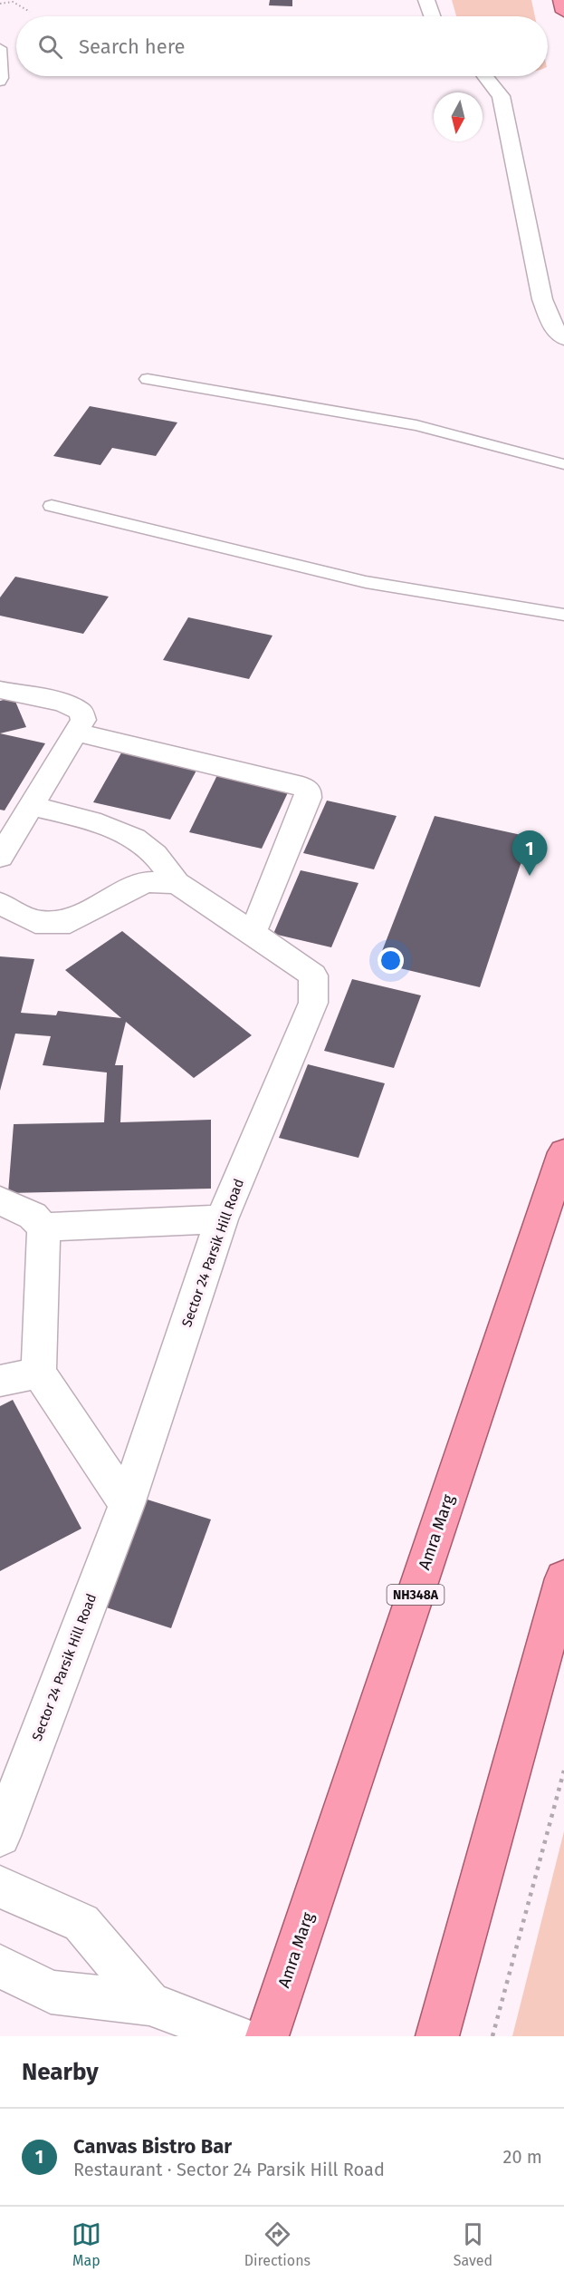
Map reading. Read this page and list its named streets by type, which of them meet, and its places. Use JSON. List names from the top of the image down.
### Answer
{
  "streets": {
    "highway": ["Amra Marg", "NH348A"],
    "street": ["Sector 24 Parsik Hill Road"]
  },
  "north": "bottom",
  "page": {
    "search": "Search here",
    "pins": "1",
    "heading": "Nearby",
    "list": [
      {
        "mark": "1",
        "name": "Canvas Bistro Bar",
        "note": "Restaurant · Sector 24 Parsik Hill Road",
        "value": "20 m"
      }
    ],
    "nav": ["Map", "Directions", "Saved"]
  }
}
